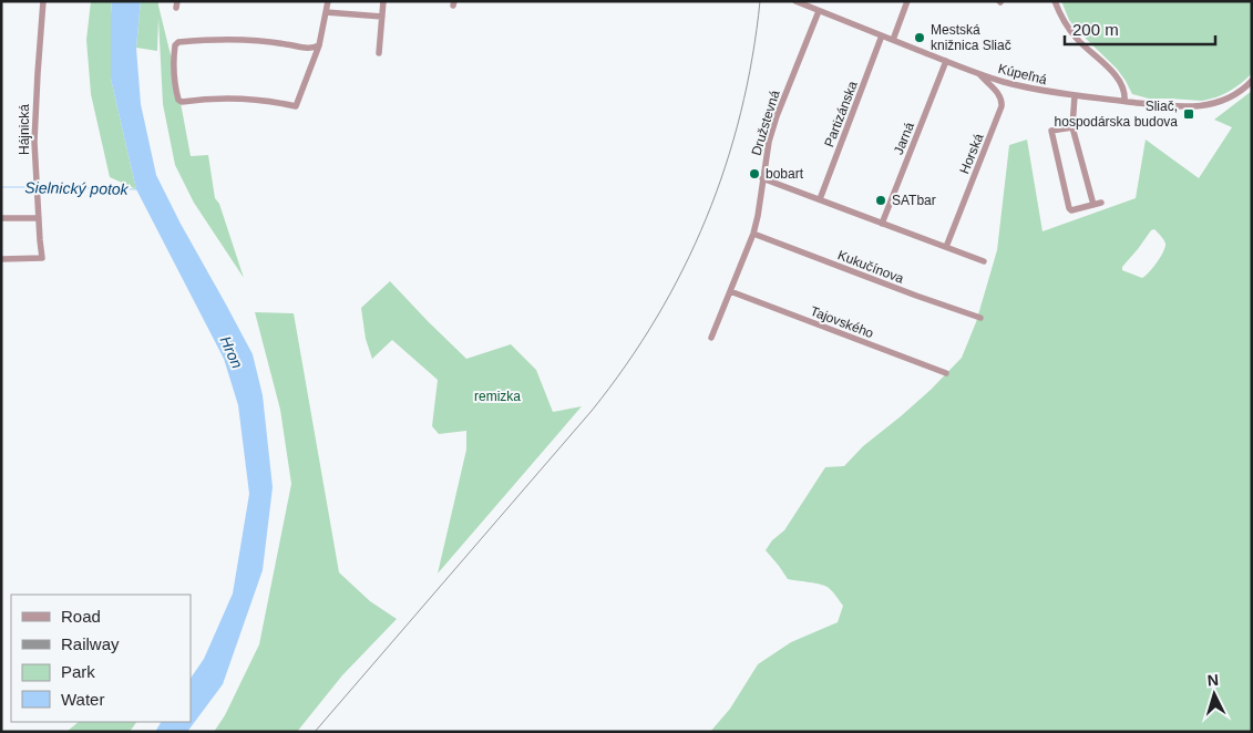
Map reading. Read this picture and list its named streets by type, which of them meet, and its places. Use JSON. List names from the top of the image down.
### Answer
{
  "streets": {
    "street": [
      "Kúpeľná",
      "Partizánska",
      "Družstevná",
      "Hájnická",
      "Jarná",
      "Horská",
      "Kukučínova",
      "Tajovského"
    ]
  },
  "crossings": [
    ["Kúpeľná", "Partizánska"],
    ["Kúpeľná", "Družstevná"],
    ["Kúpeľná", "Jarná"],
    ["Kúpeľná", "Horská"],
    ["Družstevná", "Kukučínova"],
    ["Družstevná", "Tajovského"]
  ],
  "water": ["Sielnický potok", "Hron"],
  "parks": ["remizka"],
  "places": {
    "other": ["Mestská knižnica Sliač", "bobart", "SATbar"],
    "transit": ["Sliač, hospodárska budova"]
  },
  "legend": [
    "Road",
    "Railway",
    "Park",
    "Water"
  ],
  "scale_bar": "200 m",
  "north": "top"
}
